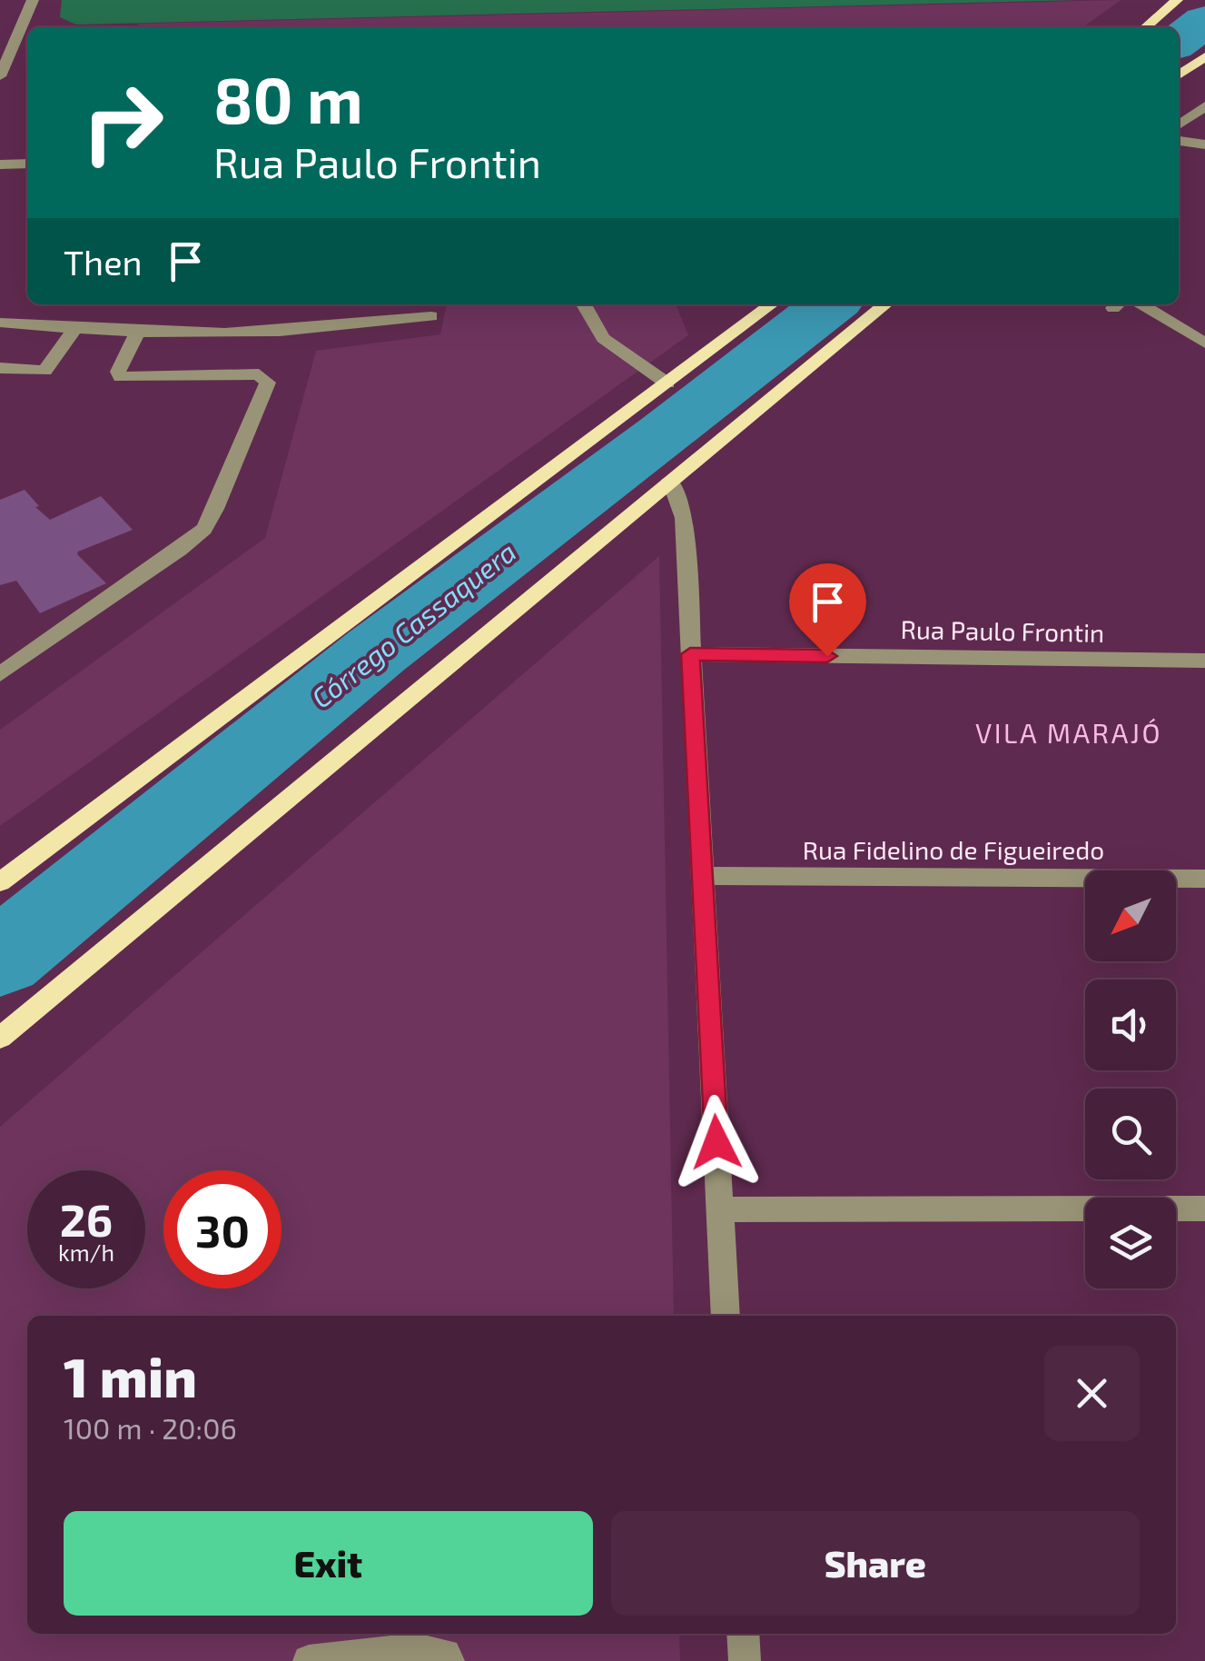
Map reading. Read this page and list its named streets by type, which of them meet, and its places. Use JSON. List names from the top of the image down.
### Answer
{
  "streets": {
    "street": ["Rua Paulo Frontin", "Rua Fidelino de Figueiredo"]
  },
  "districts": ["VILA MARAJÓ"],
  "water": ["Córrego Cassaquera"],
  "north": "bottom left",
  "page": {
    "turn": ["80 m", "Rua Paulo Frontin"],
    "then": "Then",
    "speed": "26 km/h",
    "limit": "30",
    "heading": ["1 min", "100 m · 20:06"],
    "buttons": ["Exit", "Share"]
  }
}
